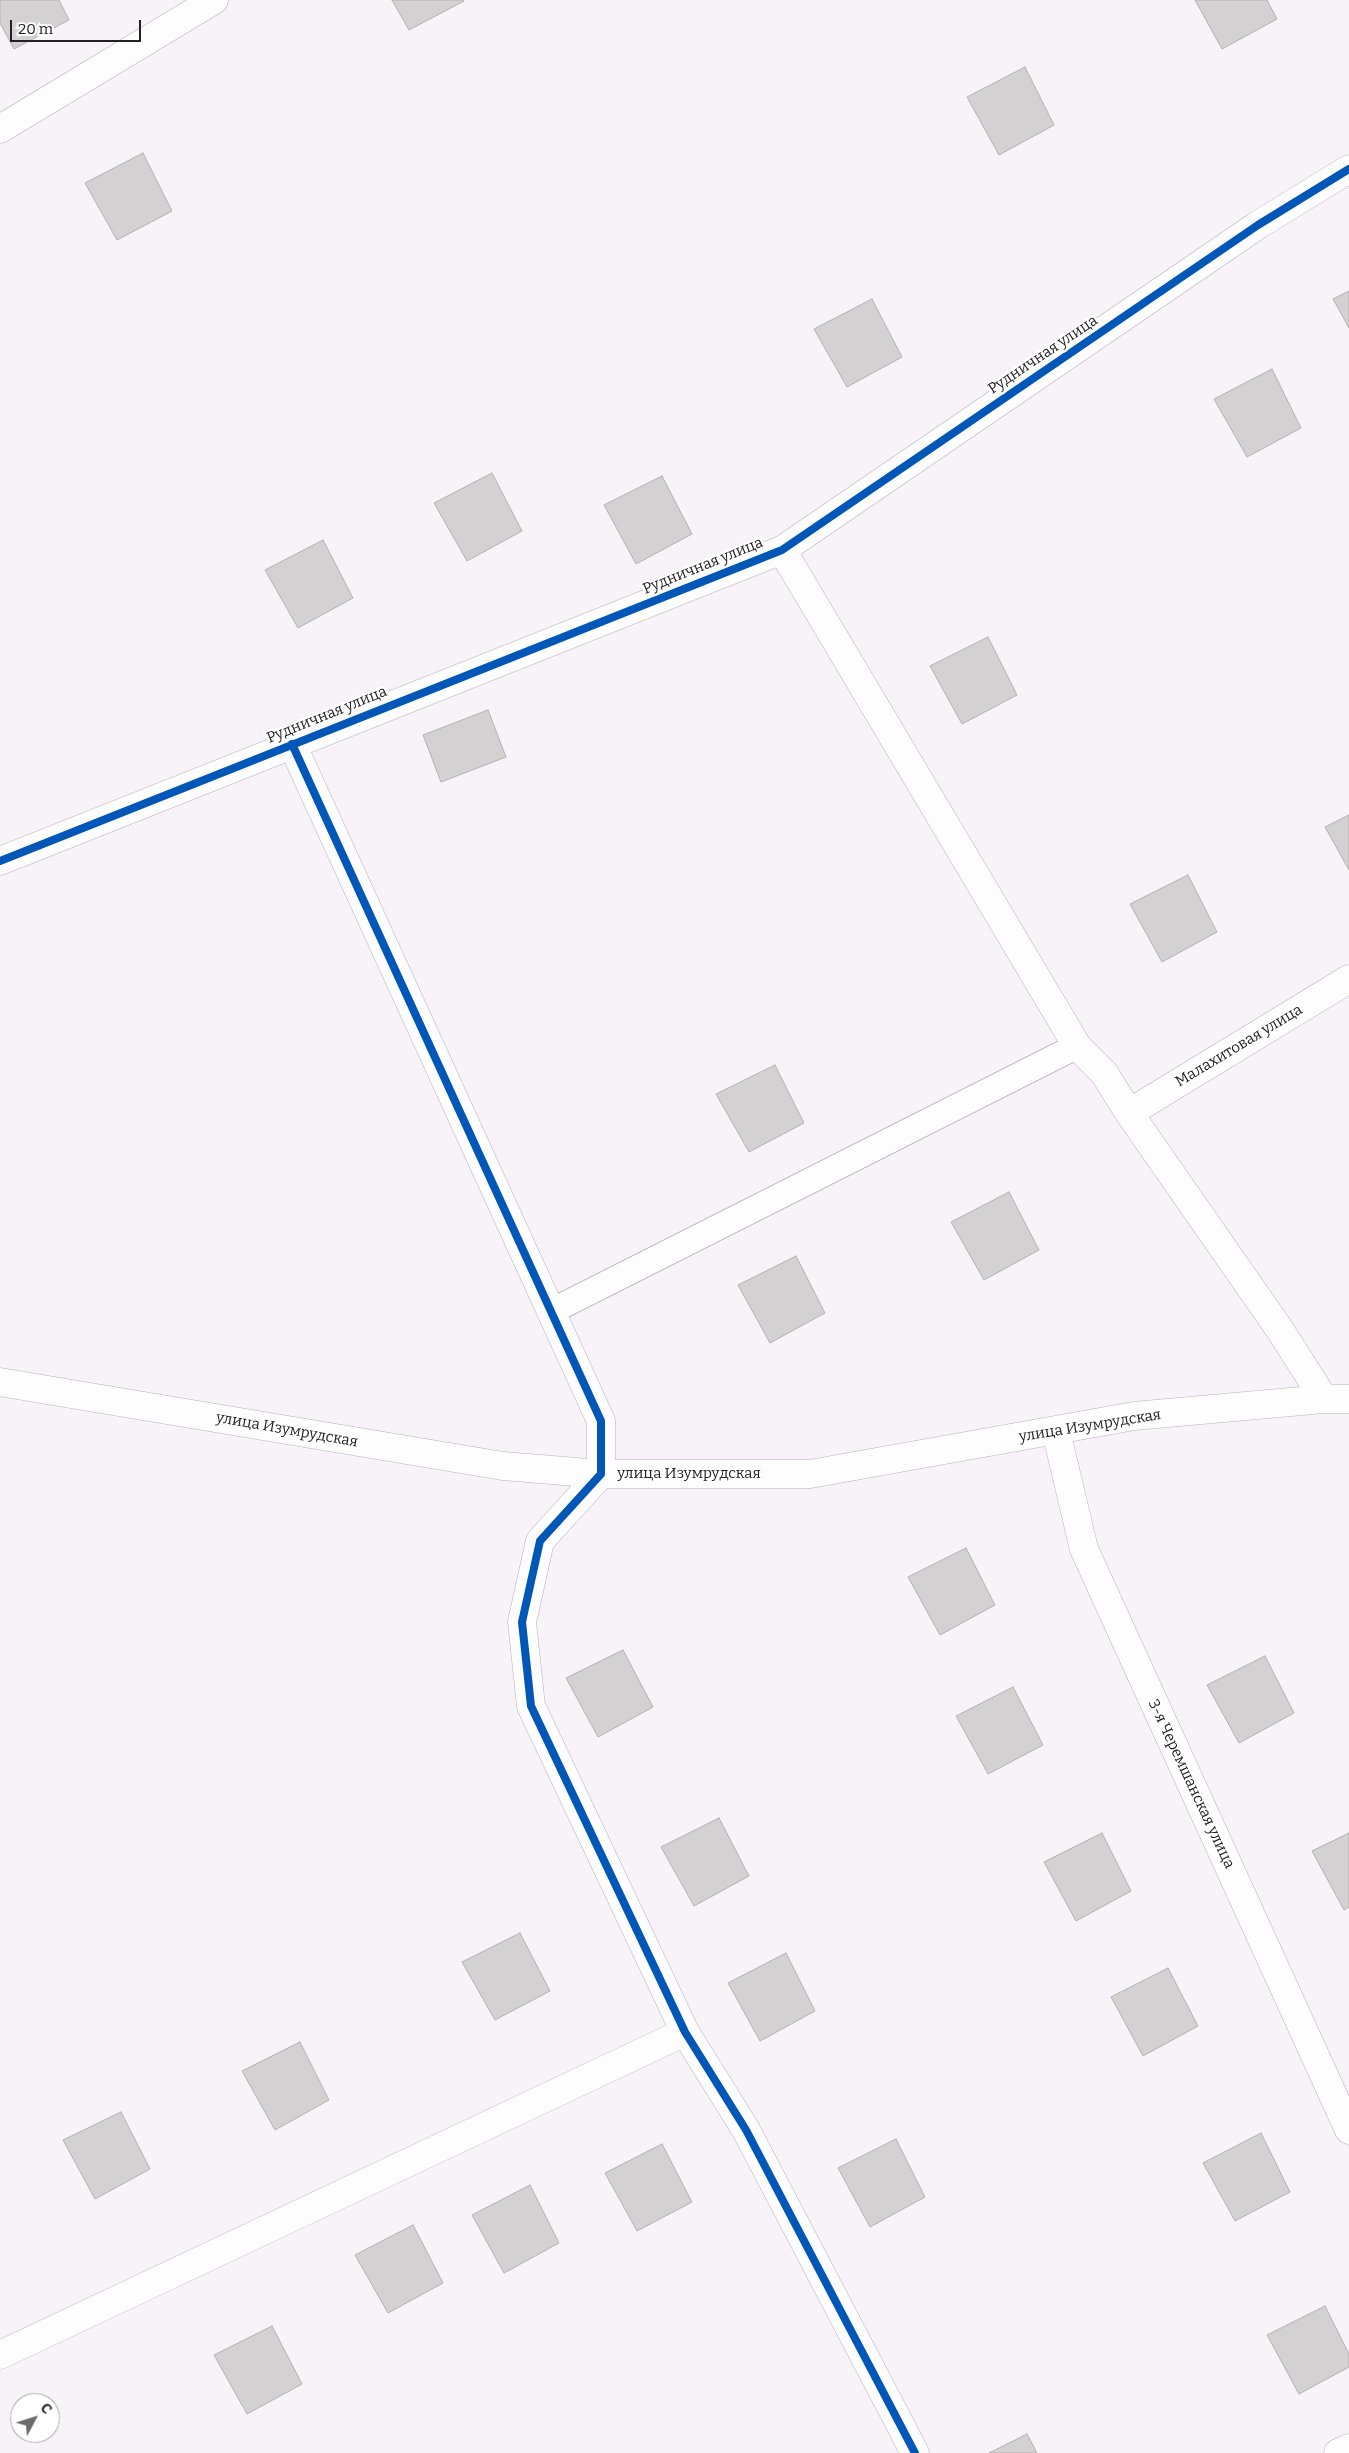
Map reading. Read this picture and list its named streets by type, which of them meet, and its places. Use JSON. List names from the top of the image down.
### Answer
{
  "streets": {
    "street": [
      "Рудничная улица",
      "Малахитовая улица",
      "улица Изумрудская",
      "3-я Черемшанская улица"
    ]
  },
  "crossings": [
    ["улица Изумрудская", "3-я Черемшанская улица"]
  ],
  "scale_bar": "20 m",
  "north": "top right"
}
